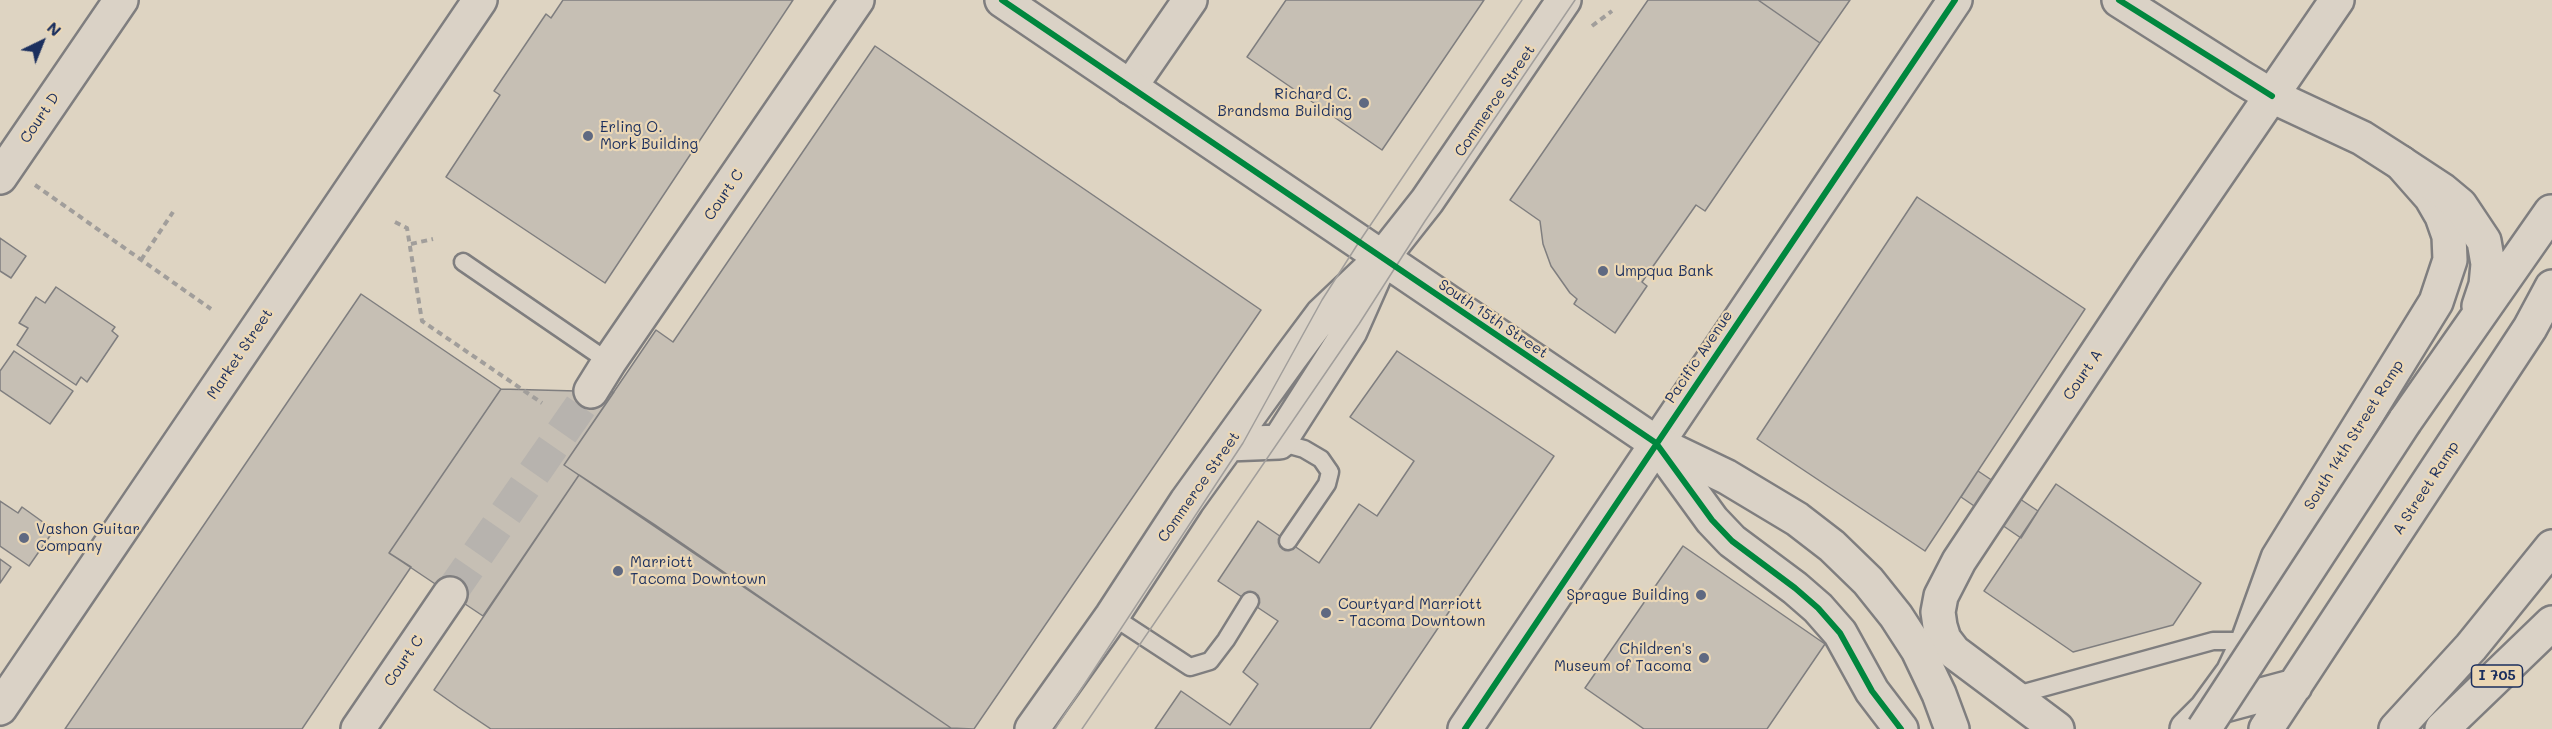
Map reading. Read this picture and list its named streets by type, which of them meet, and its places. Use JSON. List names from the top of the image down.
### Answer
{
  "streets": {
    "main road": [
      "Commerce Street",
      "Court D",
      "Court C",
      "South 15th Street",
      "Market Street",
      "Pacific Avenue",
      "Court A",
      "South 14th Street Ramp",
      "A Street Ramp",
      "I 705"
    ]
  },
  "crossings": [
    ["Commerce Street", "South 15th Street"],
    ["South 15th Street", "Pacific Avenue"]
  ],
  "places": [
    "Richard C. Brandsma Building",
    "Erling O. Mork Building",
    "Umpqua Bank",
    "Vashon Guitar Company",
    "Marriott Tacoma Downtown",
    "Sprague Building",
    "Courtyard Marriott - Tacoma Downtown",
    "Children's Museum of Tacoma"
  ],
  "north": "top right"
}
